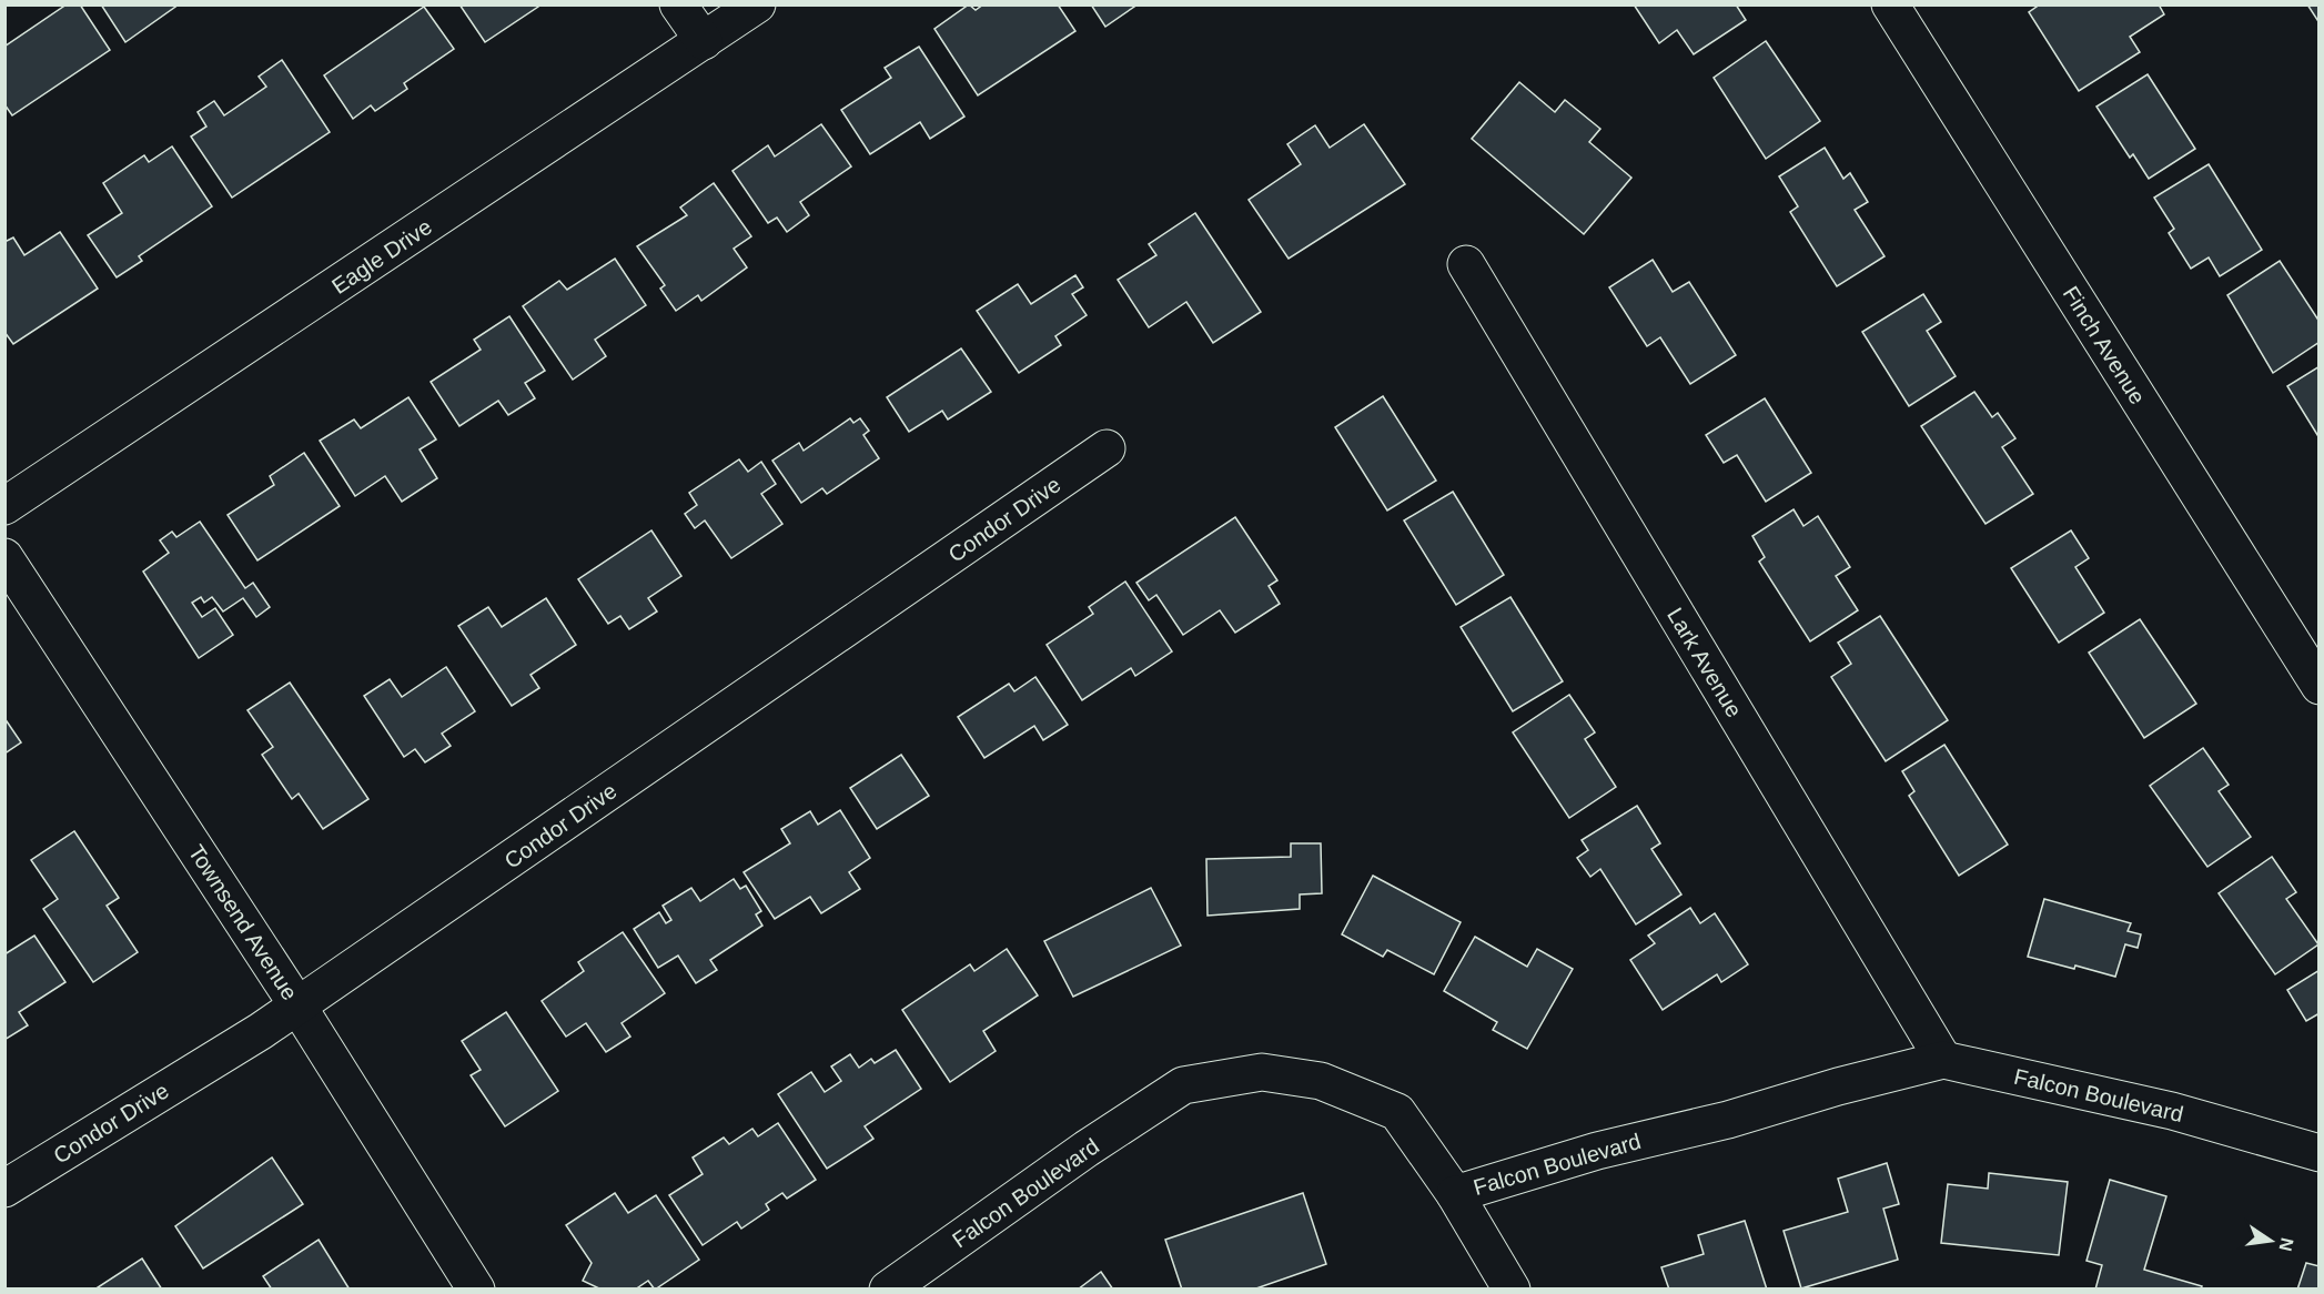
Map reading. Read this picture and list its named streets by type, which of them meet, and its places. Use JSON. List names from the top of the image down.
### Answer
{
  "streets": {
    "street": [
      "Eagle Drive",
      "Finch Avenue",
      "Condor Drive",
      "Lark Avenue",
      "Townsend Avenue",
      "Falcon Boulevard"
    ]
  },
  "crossings": [
    ["Condor Drive", "Townsend Avenue"],
    ["Lark Avenue", "Falcon Boulevard"]
  ],
  "north": "right"
}
